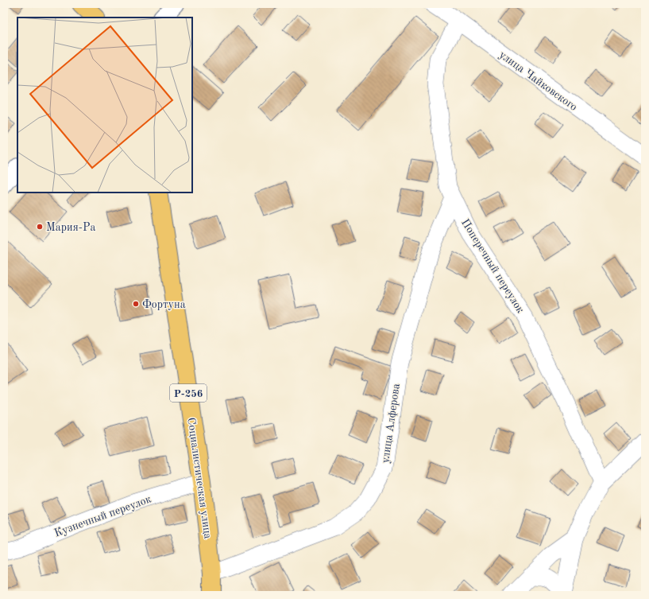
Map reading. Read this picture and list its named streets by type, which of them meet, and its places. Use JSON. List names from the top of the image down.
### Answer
{
  "streets": {
    "main road": ["Р-256", "Социалистическая улица"],
    "street": [
      "улица Чайковского",
      "Поперечный переулок",
      "улица Алферова",
      "Кузнечный переулок"
    ]
  },
  "crossings": [
    ["улица Чайковского", "Поперечный переулок"],
    ["Поперечный переулок", "улица Алферова"],
    ["улица Алферова", "Социалистическая улица"],
    ["Социалистическая улица", "Кузнечный переулок"]
  ],
  "places": ["Мария-Ра", "Фортуна"]
}
